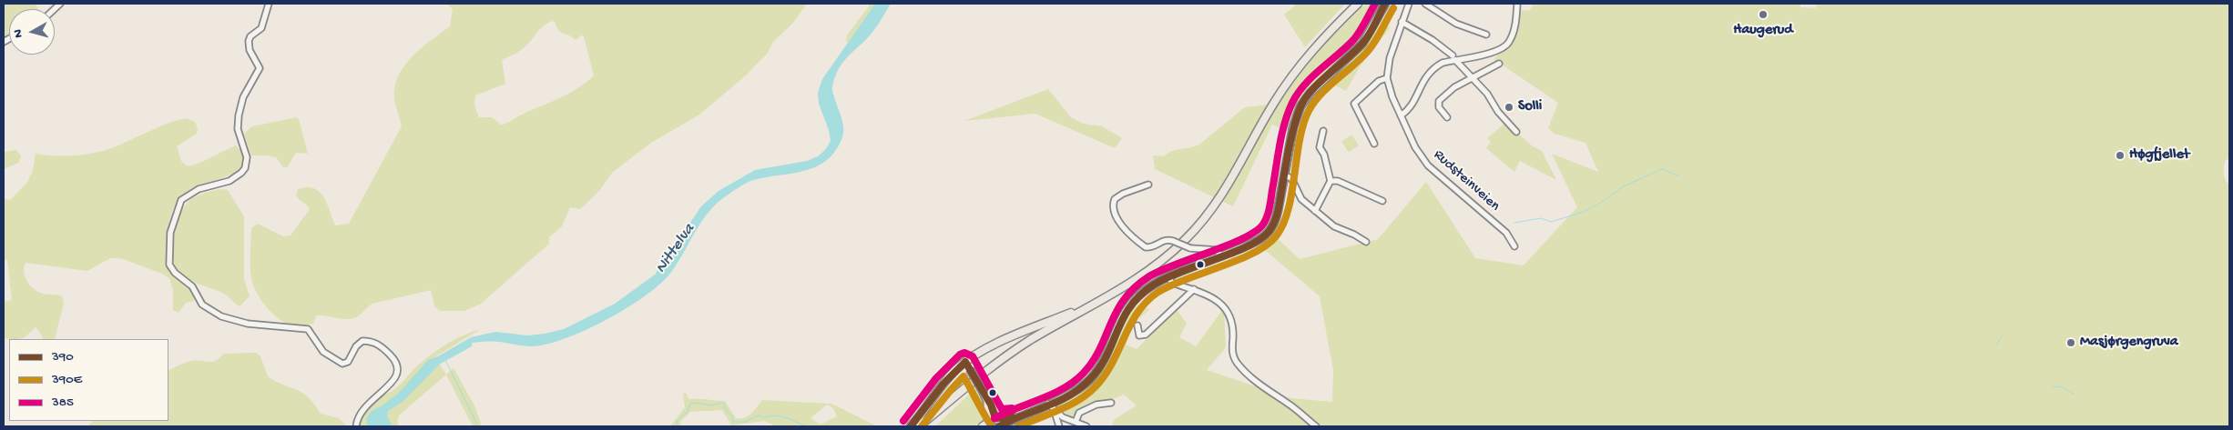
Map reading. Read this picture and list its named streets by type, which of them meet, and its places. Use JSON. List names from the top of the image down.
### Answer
{
  "streets": {
    "street": ["Rudsteinveien"]
  },
  "water": ["Nittelva"],
  "places": [
    "Haugerud",
    "Solli",
    "Høgfjellet",
    "Masjørgengruva"
  ],
  "lines": ["transit line 390", "transit line 385", "transit line 390E"],
  "legend": ["390", "390E", "385"],
  "north": "left"
}
